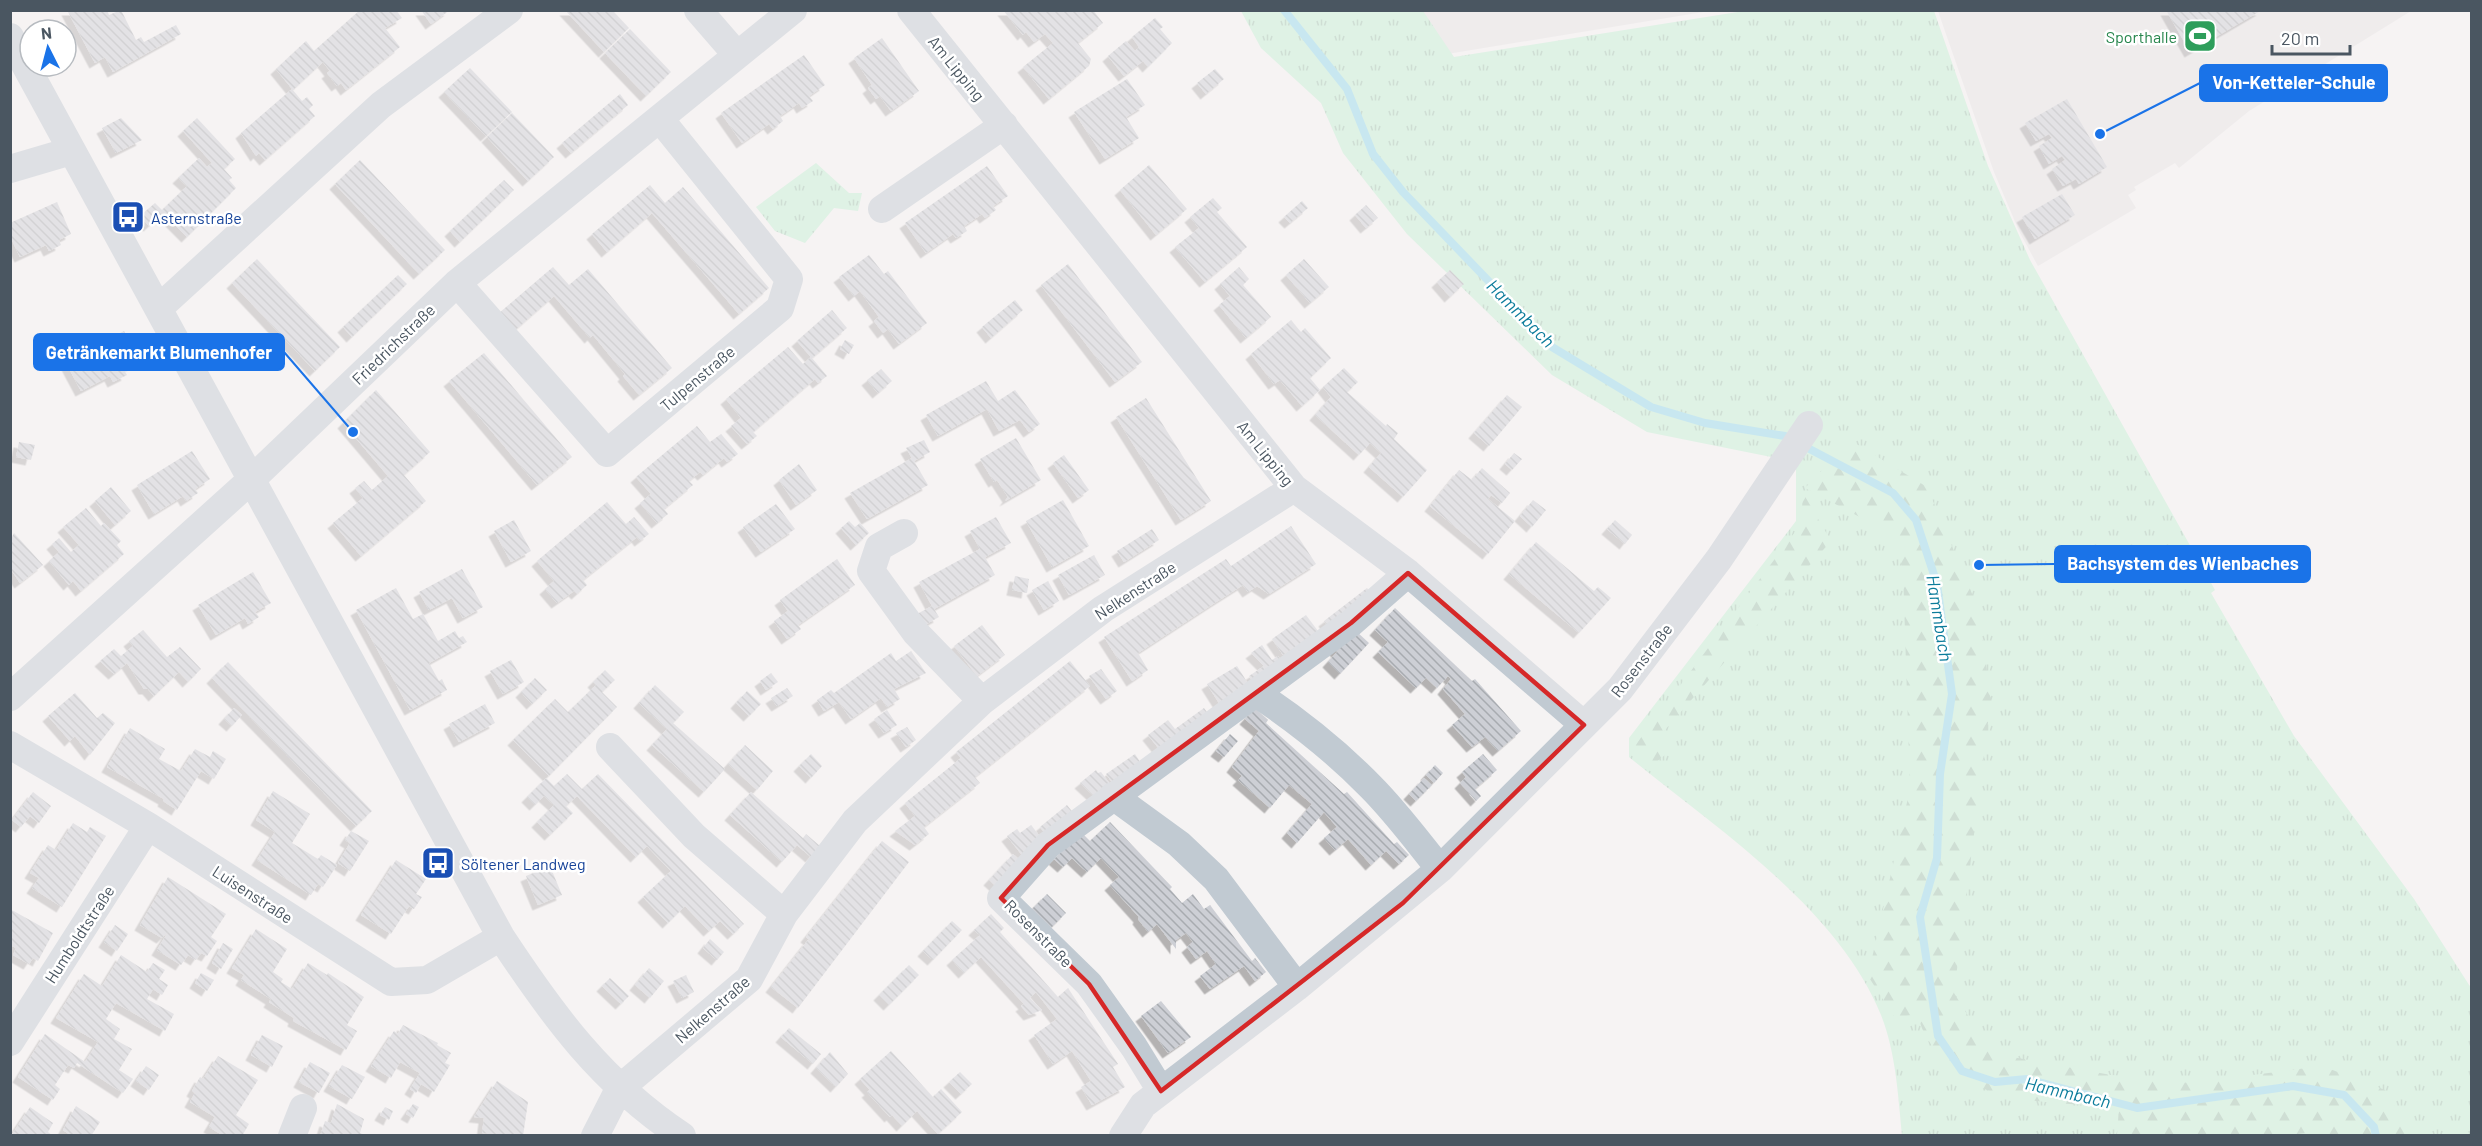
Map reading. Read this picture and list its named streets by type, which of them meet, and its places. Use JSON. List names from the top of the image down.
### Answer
{
  "streets": {
    "street": [
      "Am Lipping",
      "Friedrichstraße",
      "Tulpenstraße",
      "Nelkenstraße",
      "Rosenstraße",
      "Luisenstraße",
      "Humboldtstraße"
    ]
  },
  "crossings": [
    ["Am Lipping", "Nelkenstraße"],
    ["Am Lipping", "Rosenstraße"],
    ["Friedrichstraße", "Tulpenstraße"],
    ["Luisenstraße", "Humboldtstraße"]
  ],
  "water": ["Hammbach"],
  "places": {
    "sports": ["Sporthalle"],
    "other": ["Von-Ketteler-Schule", "Getränkemarkt Blumenhofer", "Bachsystem des Wienbaches"],
    "bus stop": ["Asternstraße", "Söltener Landweg"]
  },
  "scale_bar": "20 m",
  "north": "top"
}
